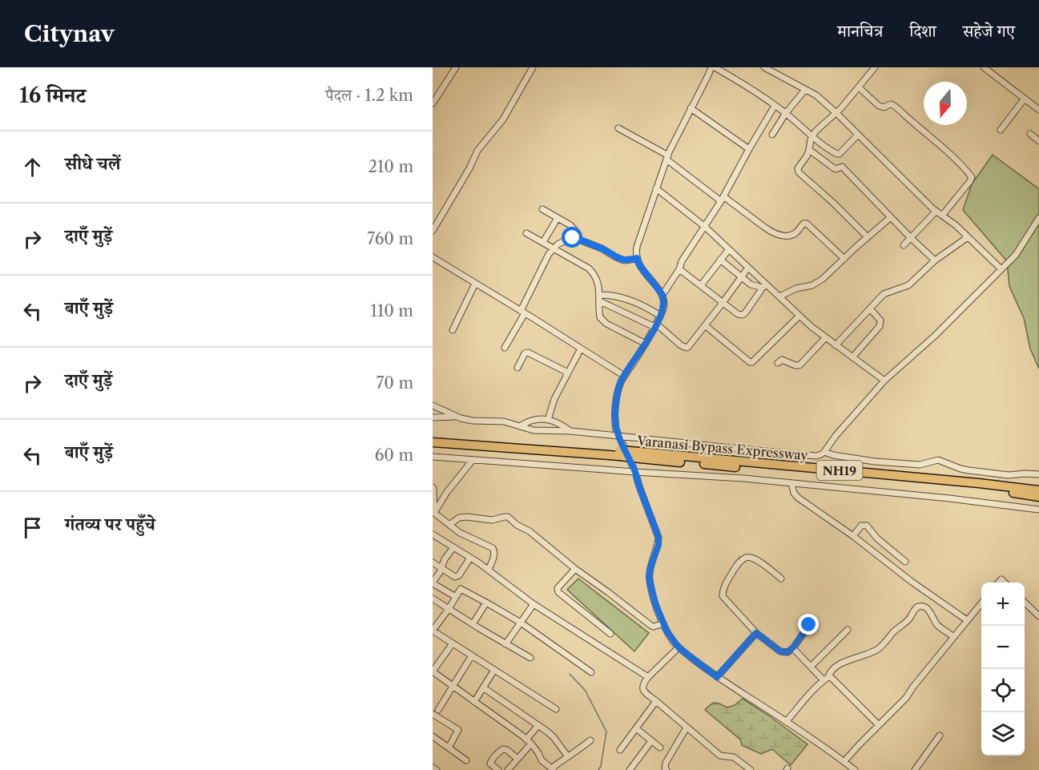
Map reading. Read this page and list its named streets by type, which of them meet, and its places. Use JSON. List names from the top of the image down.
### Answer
{
  "streets": {
    "highway": ["Varanasi Bypass Expressway", "NH19"]
  },
  "north": "bottom",
  "page": {
    "header": "Citynav",
    "nav": ["मानचित्र", "दिशा", "सहेजे गए"],
    "heading": ["16 मिनट", "पैदल · 1.2 km"],
    "list": [
      ["सीधे चलें", "210 m"],
      ["दाएँ मुड़ें", "760 m"],
      ["बाएँ मुड़ें", "110 m"],
      ["दाएँ मुड़ें", "70 m"],
      ["बाएँ मुड़ें", "60 m"],
      "गंतव्य पर पहुँचे"
    ],
    "map_buttons": ["+", "−"]
  }
}
